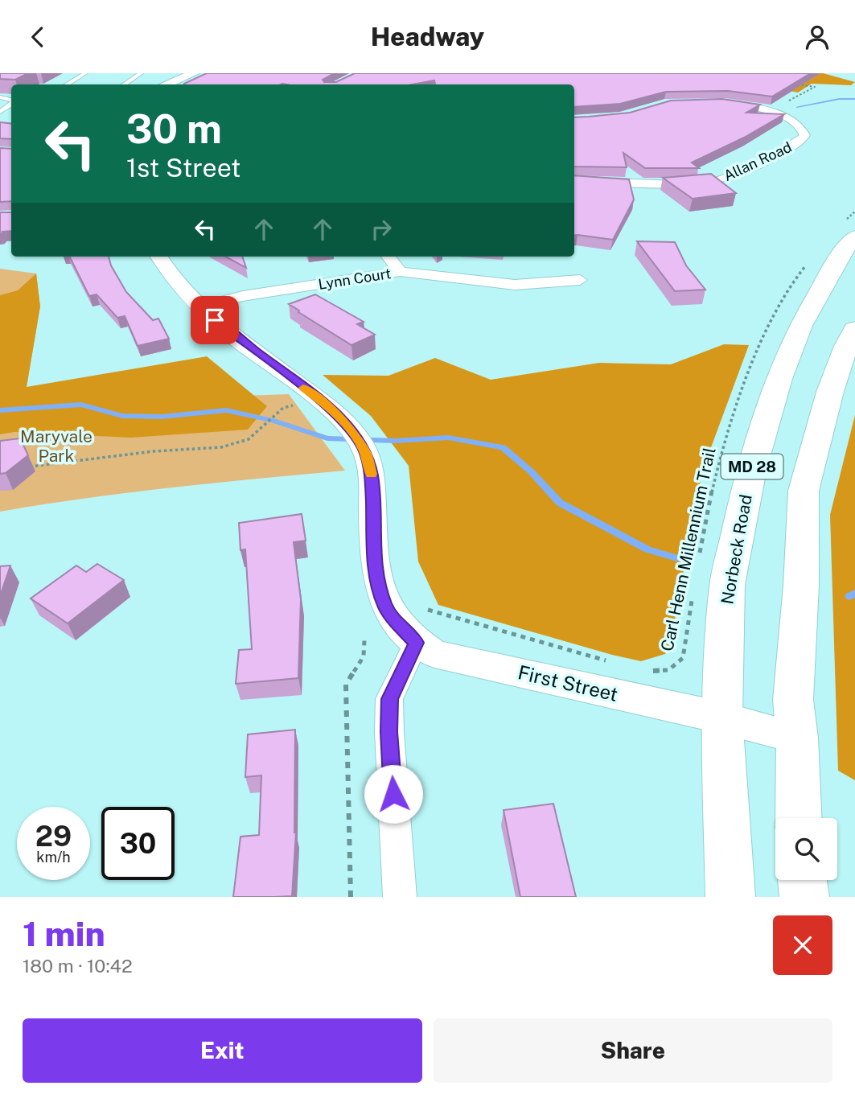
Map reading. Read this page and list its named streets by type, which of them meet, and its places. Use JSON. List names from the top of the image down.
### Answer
{
  "streets": {
    "main road": ["MD 28", "Norbeck Road"],
    "street": ["Allan Road", "Lynn Court", "First Street"],
    "path": ["Carl Henn Millennium Trail"]
  },
  "crossings": [
    ["MD 28", "Norbeck Road"],
    ["MD 28", "First Street"],
    ["Norbeck Road", "First Street"]
  ],
  "parks": ["Maryvale Park"],
  "page": {
    "header": "Headway",
    "turn": ["30 m", "1st Street"],
    "speed": "29 km/h",
    "limit": "30",
    "heading": ["1 min", "180 m · 10:42"],
    "buttons": ["Exit", "Share"]
  }
}
